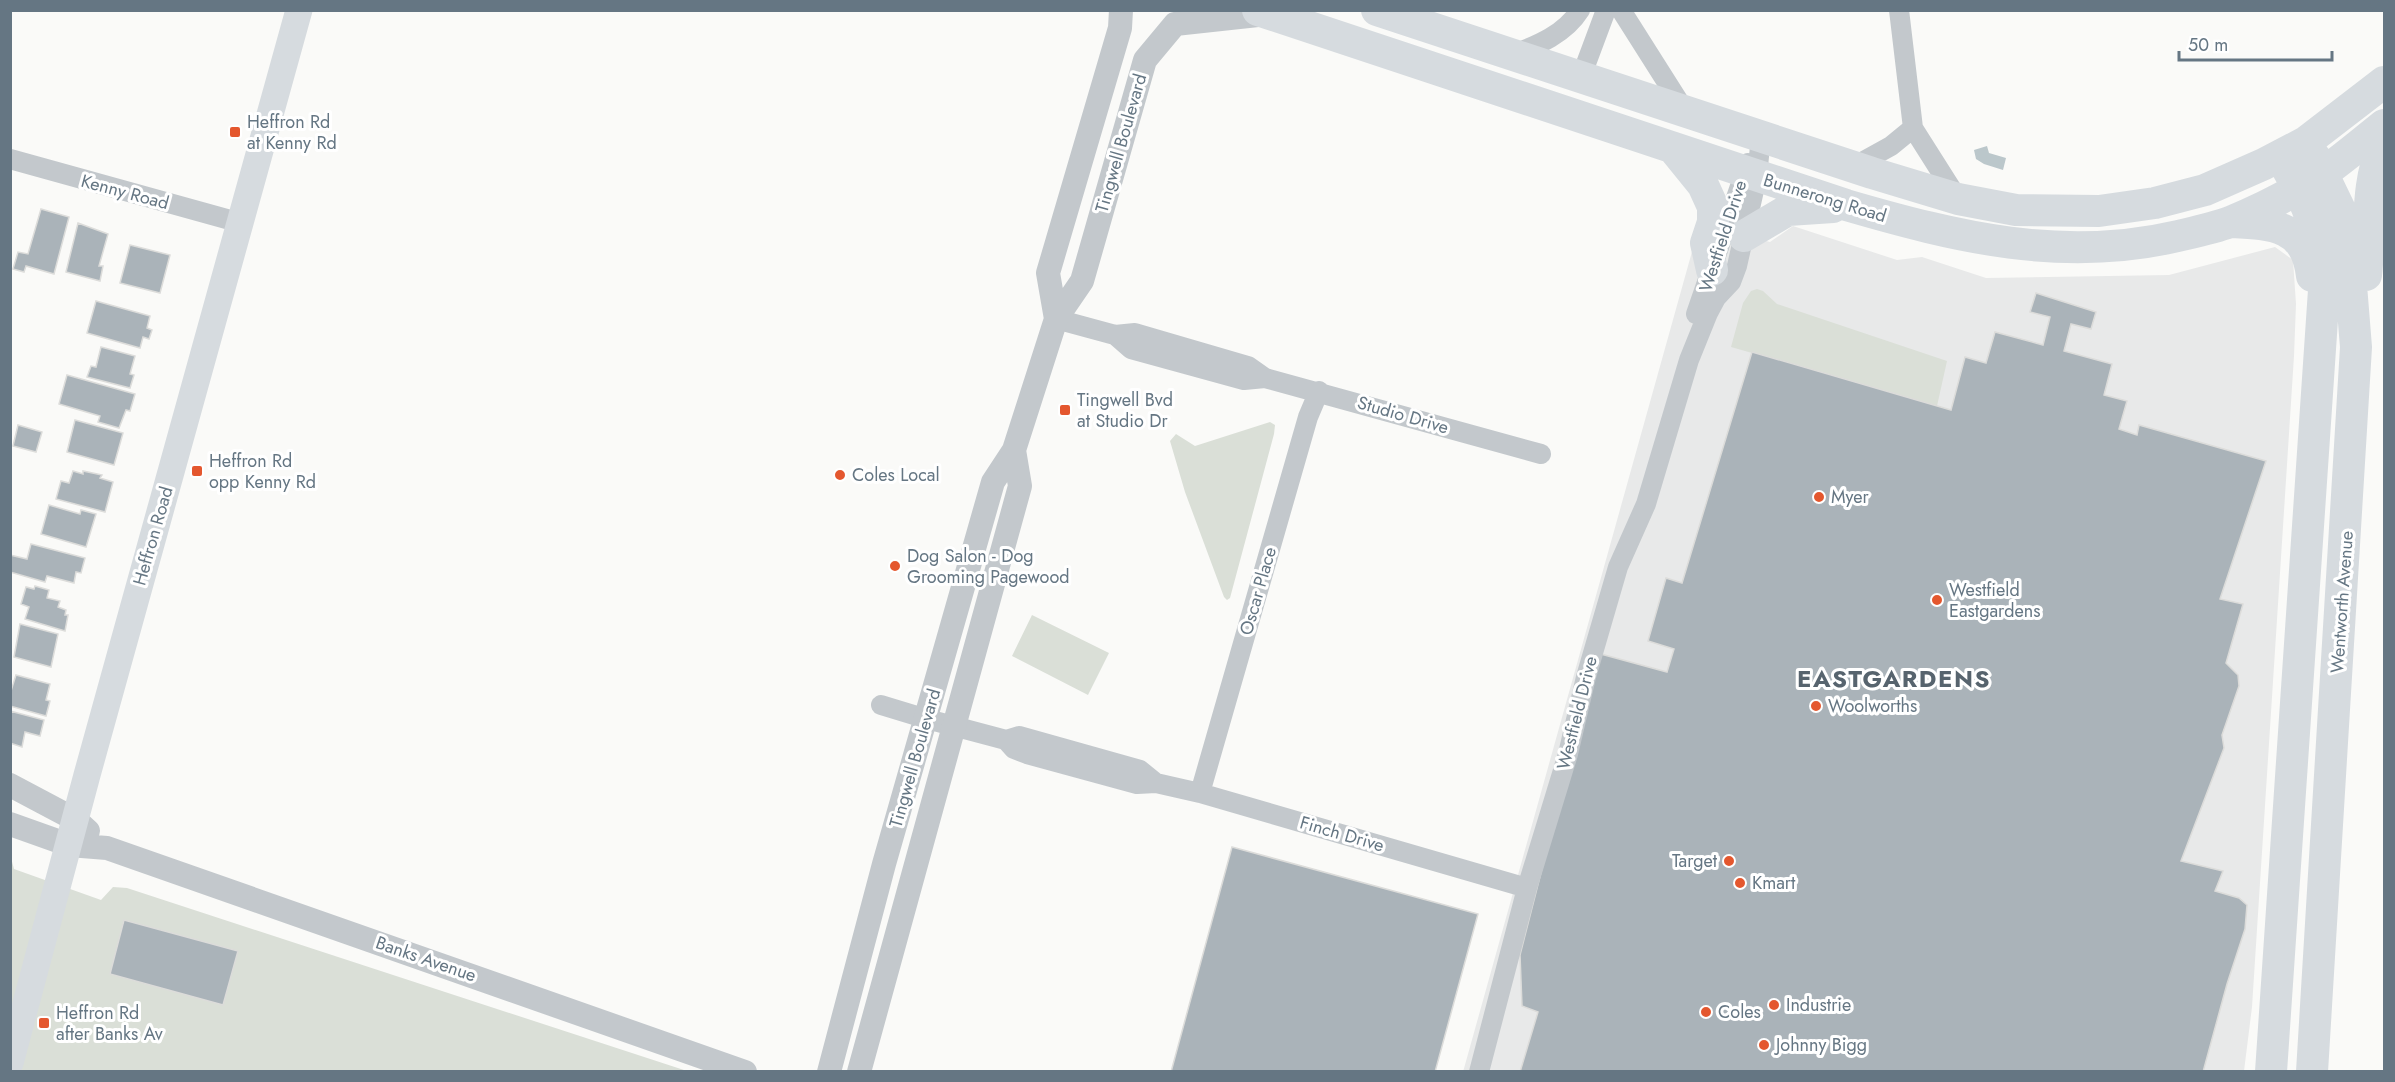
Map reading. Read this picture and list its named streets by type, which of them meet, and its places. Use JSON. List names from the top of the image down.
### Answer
{
  "streets": {
    "main road": ["Bunnerong Road", "Heffron Road", "Wentworth Avenue"],
    "street": [
      "Tingwell Boulevard",
      "Kenny Road",
      "Westfield Drive",
      "Studio Drive",
      "Oscar Place",
      "Finch Drive",
      "Banks Avenue"
    ]
  },
  "crossings": [
    ["Tingwell Boulevard", "Bunnerong Road"],
    ["Tingwell Boulevard", "Studio Drive"],
    ["Tingwell Boulevard", "Finch Drive"],
    ["Kenny Road", "Heffron Road"],
    ["Bunnerong Road", "Westfield Drive"],
    ["Bunnerong Road", "Wentworth Avenue"],
    ["Westfield Drive", "Finch Drive"],
    ["Studio Drive", "Oscar Place"],
    ["Heffron Road", "Banks Avenue"],
    ["Oscar Place", "Finch Drive"]
  ],
  "districts": ["EASTGARDENS"],
  "places": {
    "transit": [
      "Heffron Rd at Kenny Rd",
      "Tingwell Bvd at Studio Dr",
      "Heffron Rd opp Kenny Rd",
      "Heffron Rd after Banks Av"
    ],
    "other": [
      "Coles Local",
      "Myer",
      "Dog Salon - Dog Grooming Pagewood",
      "Westfield Eastgardens",
      "Woolworths",
      "Target",
      "Kmart",
      "Industrie",
      "Coles",
      "Johnny Bigg"
    ]
  },
  "scale_bar": "50 m"
}
